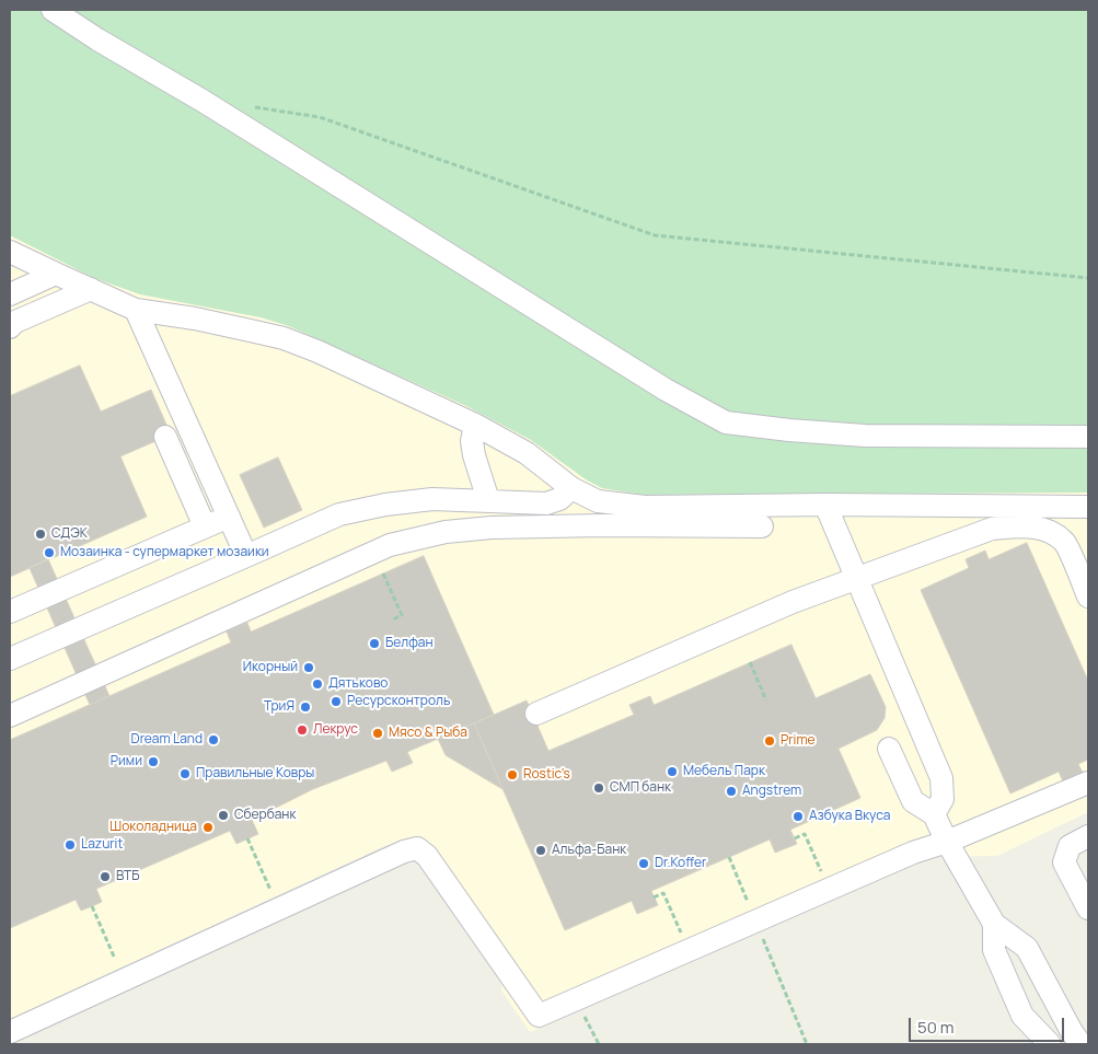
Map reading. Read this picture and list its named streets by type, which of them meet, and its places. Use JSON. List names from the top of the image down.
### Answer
{
  "places": [
    "СДЭК",
    "Мозаинка - супермаркет мозаики",
    "Белфан",
    "Икорный",
    "Дятьково",
    "Ресурсконтроль",
    "ТриЯ",
    "Лекрус",
    "Мясо & Рыба",
    "Dream Land",
    "Prime",
    "Рими",
    "Мебель Парк",
    "Правильные Ковры",
    "Rostic's",
    "СМП банк",
    "Angstrem",
    "Сбербанк",
    "Азбука Вкуса",
    "Шоколадница",
    "Lazurit",
    "Альфа-Банк",
    "Dr.Koffer",
    "ВТБ"
  ],
  "scale_bar": "50 m"
}
